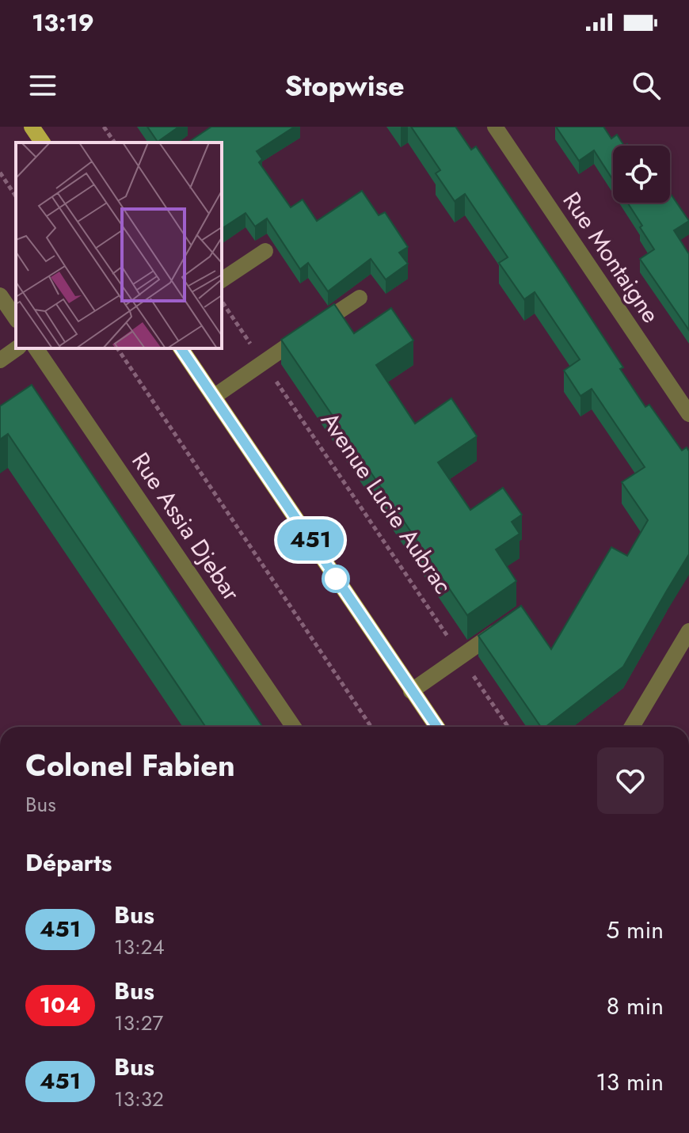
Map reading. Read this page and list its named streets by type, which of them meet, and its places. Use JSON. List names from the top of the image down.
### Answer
{
  "streets": {
    "street": ["Rue Montaigne", "Rue Assia Djebar"],
    "path": ["Avenue Lucie Aubrac"]
  },
  "lines": ["bus line 451"],
  "page": {
    "status": "13:19",
    "header": "Stopwise",
    "on_map": "451",
    "heading": [
      ["Colonel Fabien", "Bus"],
      "Départs"
    ],
    "list": [
      {
        "mark": "451",
        "name": "Bus",
        "note": "13:24",
        "value": "5 min"
      },
      {
        "mark": "104",
        "name": "Bus",
        "note": "13:27",
        "value": "8 min"
      },
      {
        "mark": "451",
        "name": "Bus",
        "note": "13:32",
        "value": "13 min"
      }
    ]
  }
}
